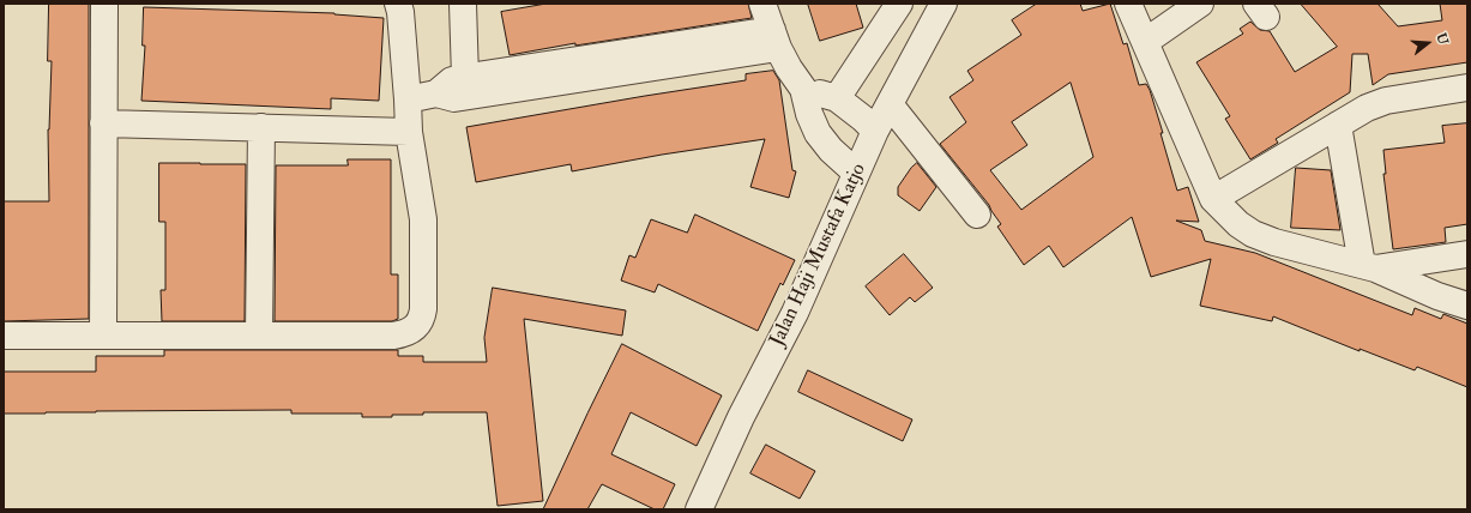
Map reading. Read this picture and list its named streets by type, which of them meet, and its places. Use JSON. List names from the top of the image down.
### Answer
{
  "streets": {
    "street": ["Jalan Haji Mustafa Katjo"]
  },
  "north": "right"
}
